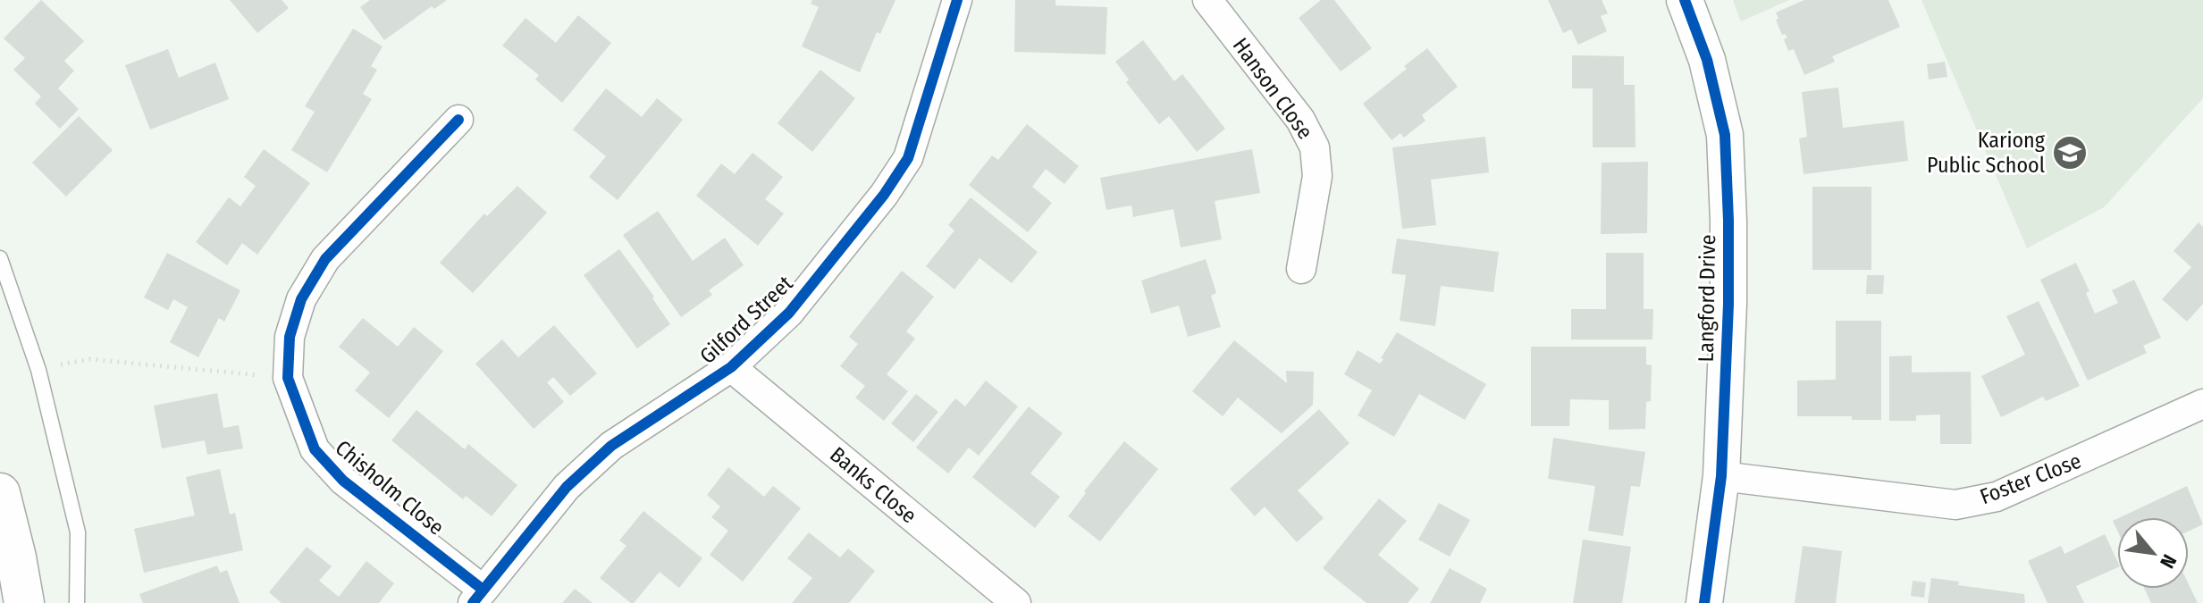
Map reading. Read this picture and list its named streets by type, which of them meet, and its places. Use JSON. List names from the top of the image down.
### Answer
{
  "streets": {
    "street": [
      "Hanson Close",
      "Langford Drive",
      "Gilford Street",
      "Foster Close",
      "Banks Close",
      "Chisholm Close"
    ]
  },
  "crossings": [
    ["Langford Drive", "Foster Close"],
    ["Gilford Street", "Banks Close"],
    ["Gilford Street", "Chisholm Close"]
  ],
  "places": {
    "school or university": ["Kariong Public School"]
  },
  "north": "bottom right"
}
